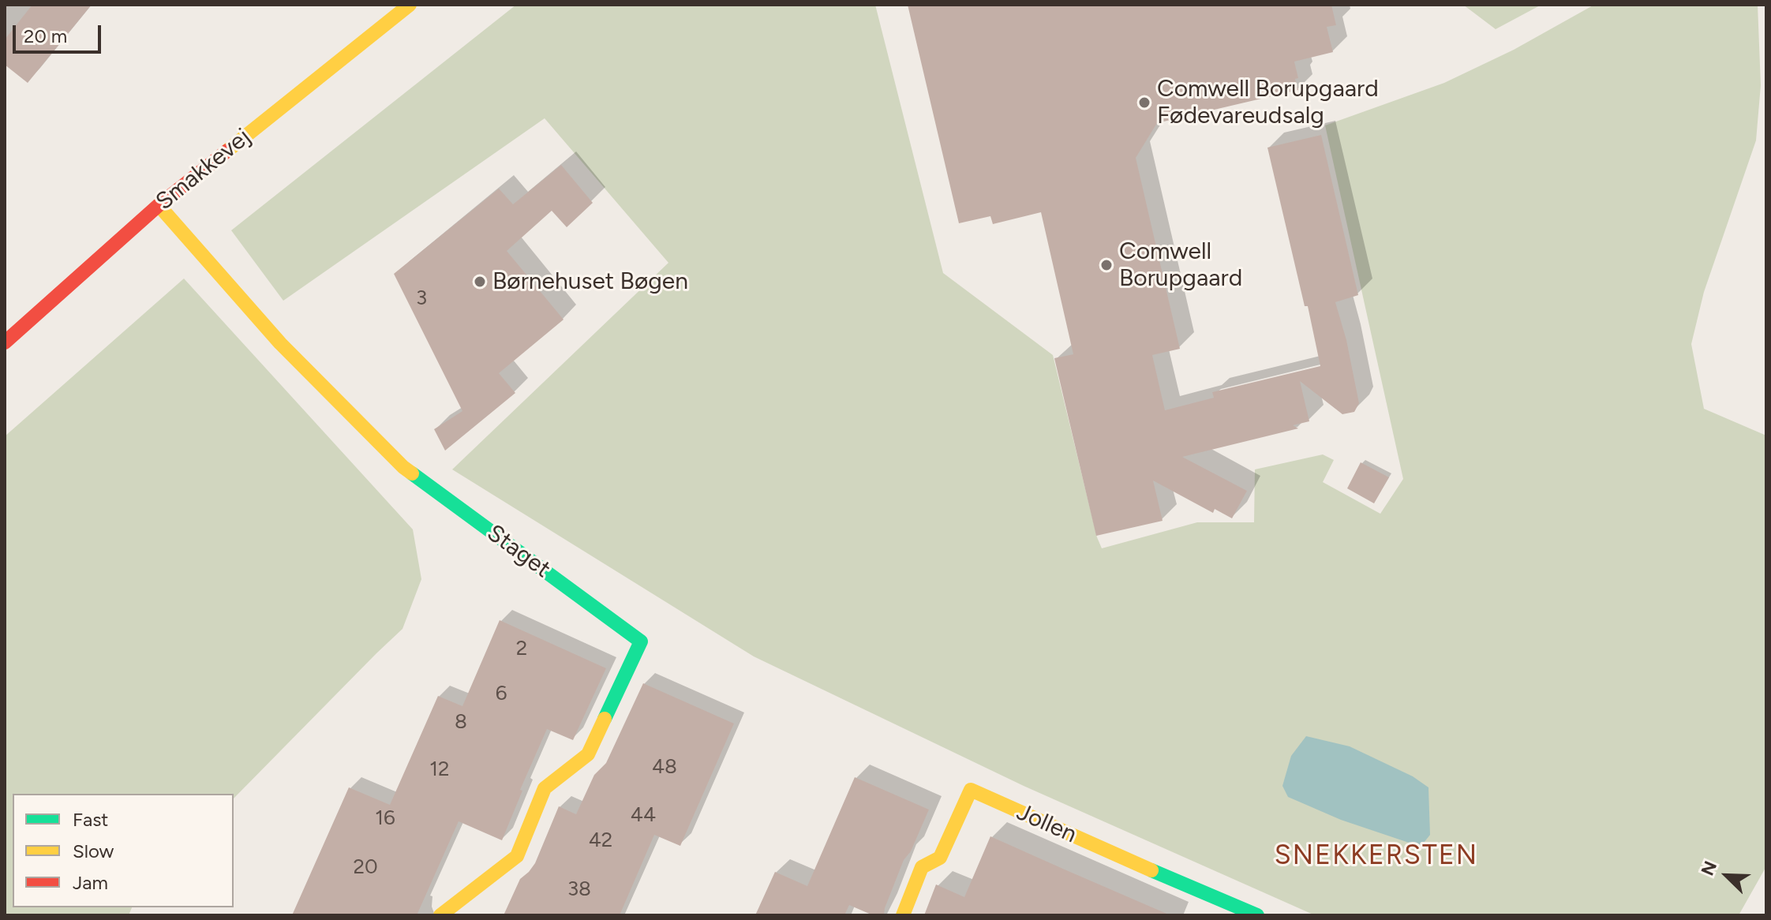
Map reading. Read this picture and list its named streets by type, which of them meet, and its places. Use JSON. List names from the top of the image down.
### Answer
{
  "streets": {
    "street": ["Smakkevej", "Staget", "Jollen"]
  },
  "crossings": [
    ["Smakkevej", "Staget"]
  ],
  "districts": ["SNEKKERSTEN"],
  "places": ["Comwell Borupgaard Fødevareudsalg", "Comwell Borupgaard", "Børnehuset Bøgen"],
  "house_numbers": [
    "3",
    "2",
    "6",
    "8",
    "48",
    "12",
    "44",
    "16",
    "42",
    "20",
    "38"
  ],
  "legend": ["Fast", "Slow", "Jam"],
  "scale_bar": "20 m",
  "north": "top left"
}
